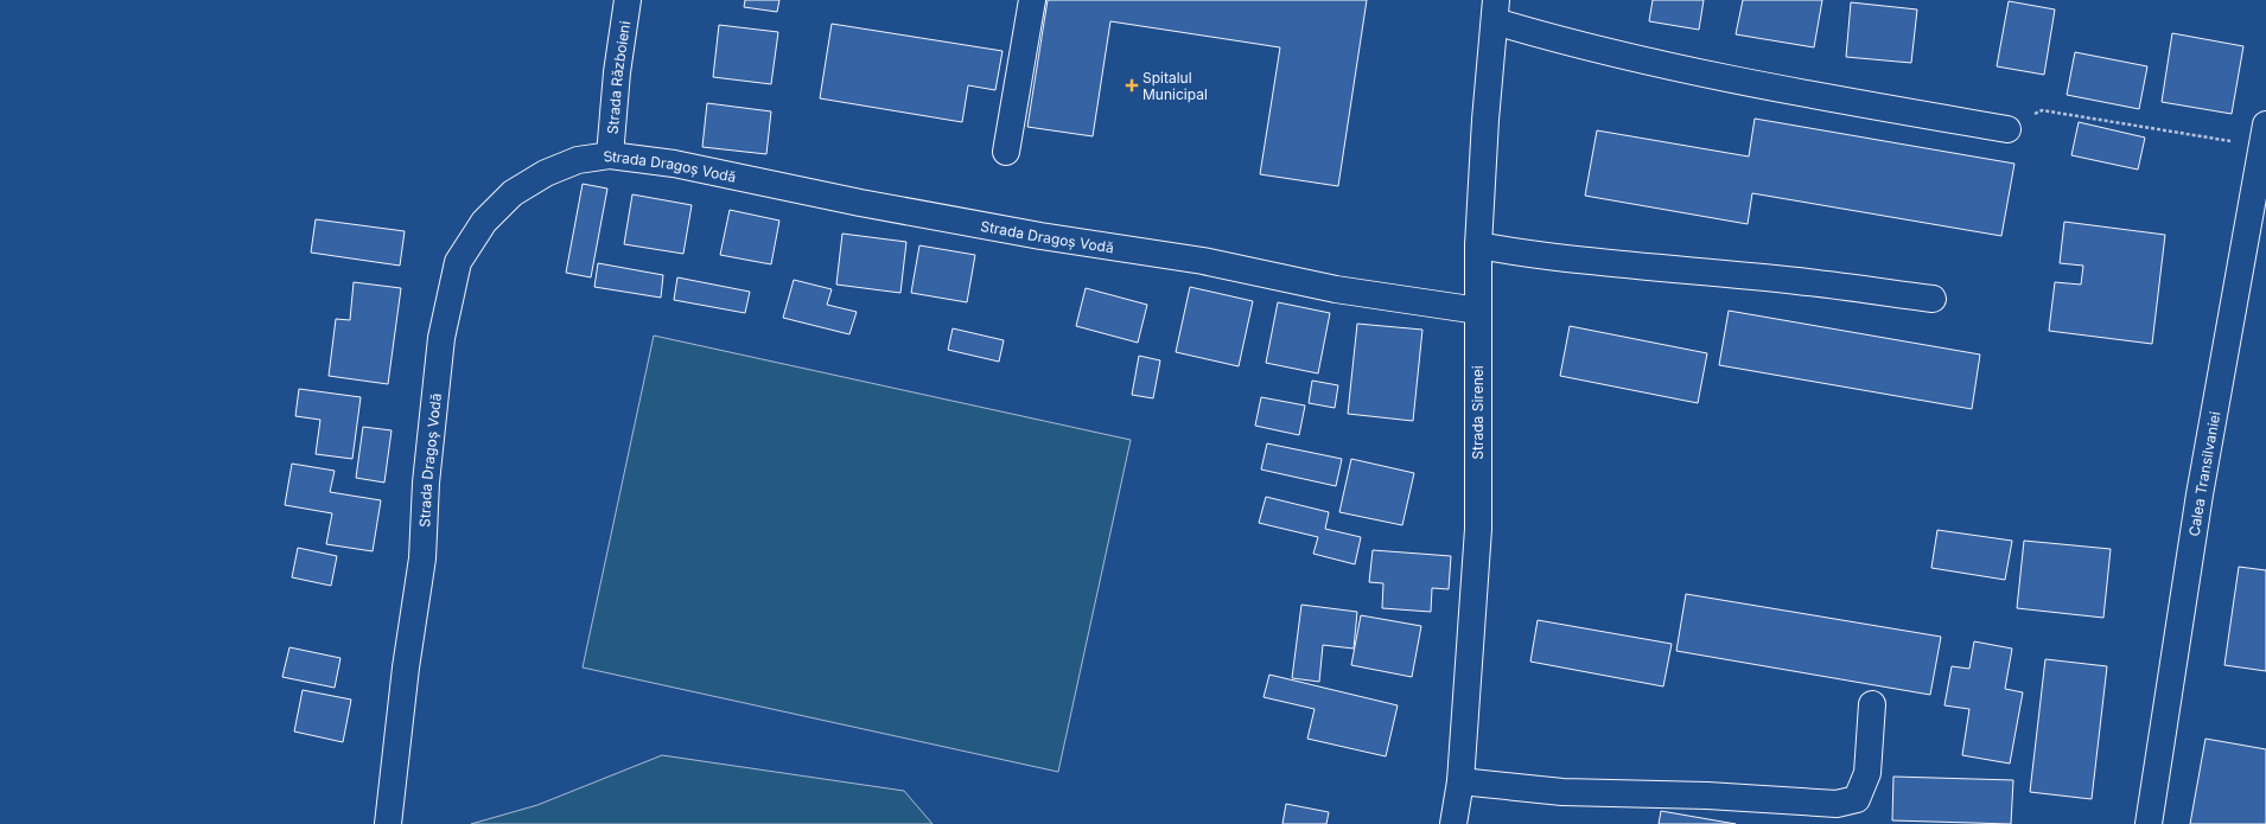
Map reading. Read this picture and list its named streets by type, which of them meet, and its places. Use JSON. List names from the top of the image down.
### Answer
{
  "streets": {
    "main road": [
      "Strada Războieni",
      "Strada Dragoș Vodă",
      "Strada Sirenei",
      "Calea Transilvaniei"
    ]
  },
  "crossings": [
    ["Strada Războieni", "Strada Dragoș Vodă"],
    ["Strada Dragoș Vodă", "Strada Sirenei"]
  ],
  "places": {
    "health": ["Spitalul Municipal"]
  }
}
